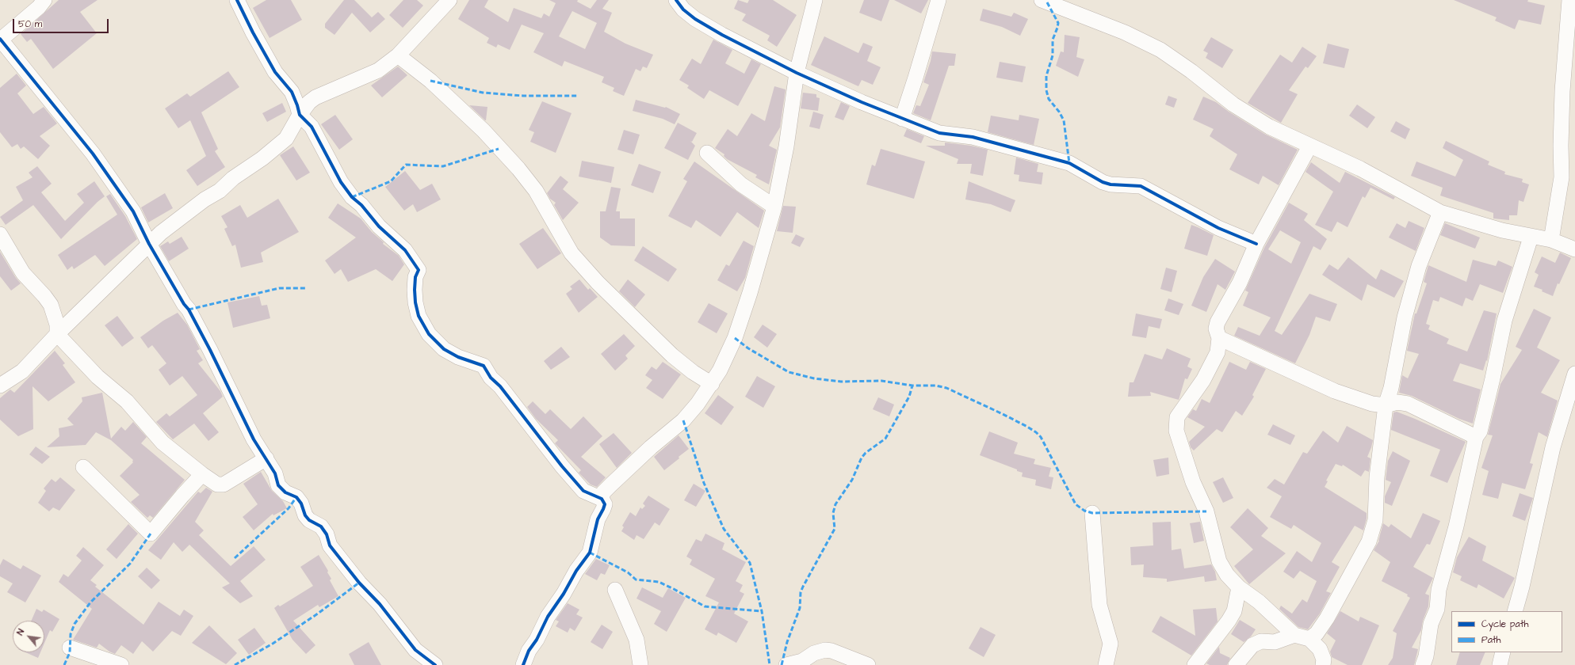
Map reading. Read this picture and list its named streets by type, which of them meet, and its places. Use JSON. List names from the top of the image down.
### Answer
{
  "legend": ["Cycle path", "Path"],
  "scale_bar": "50 m",
  "north": "top left"
}
